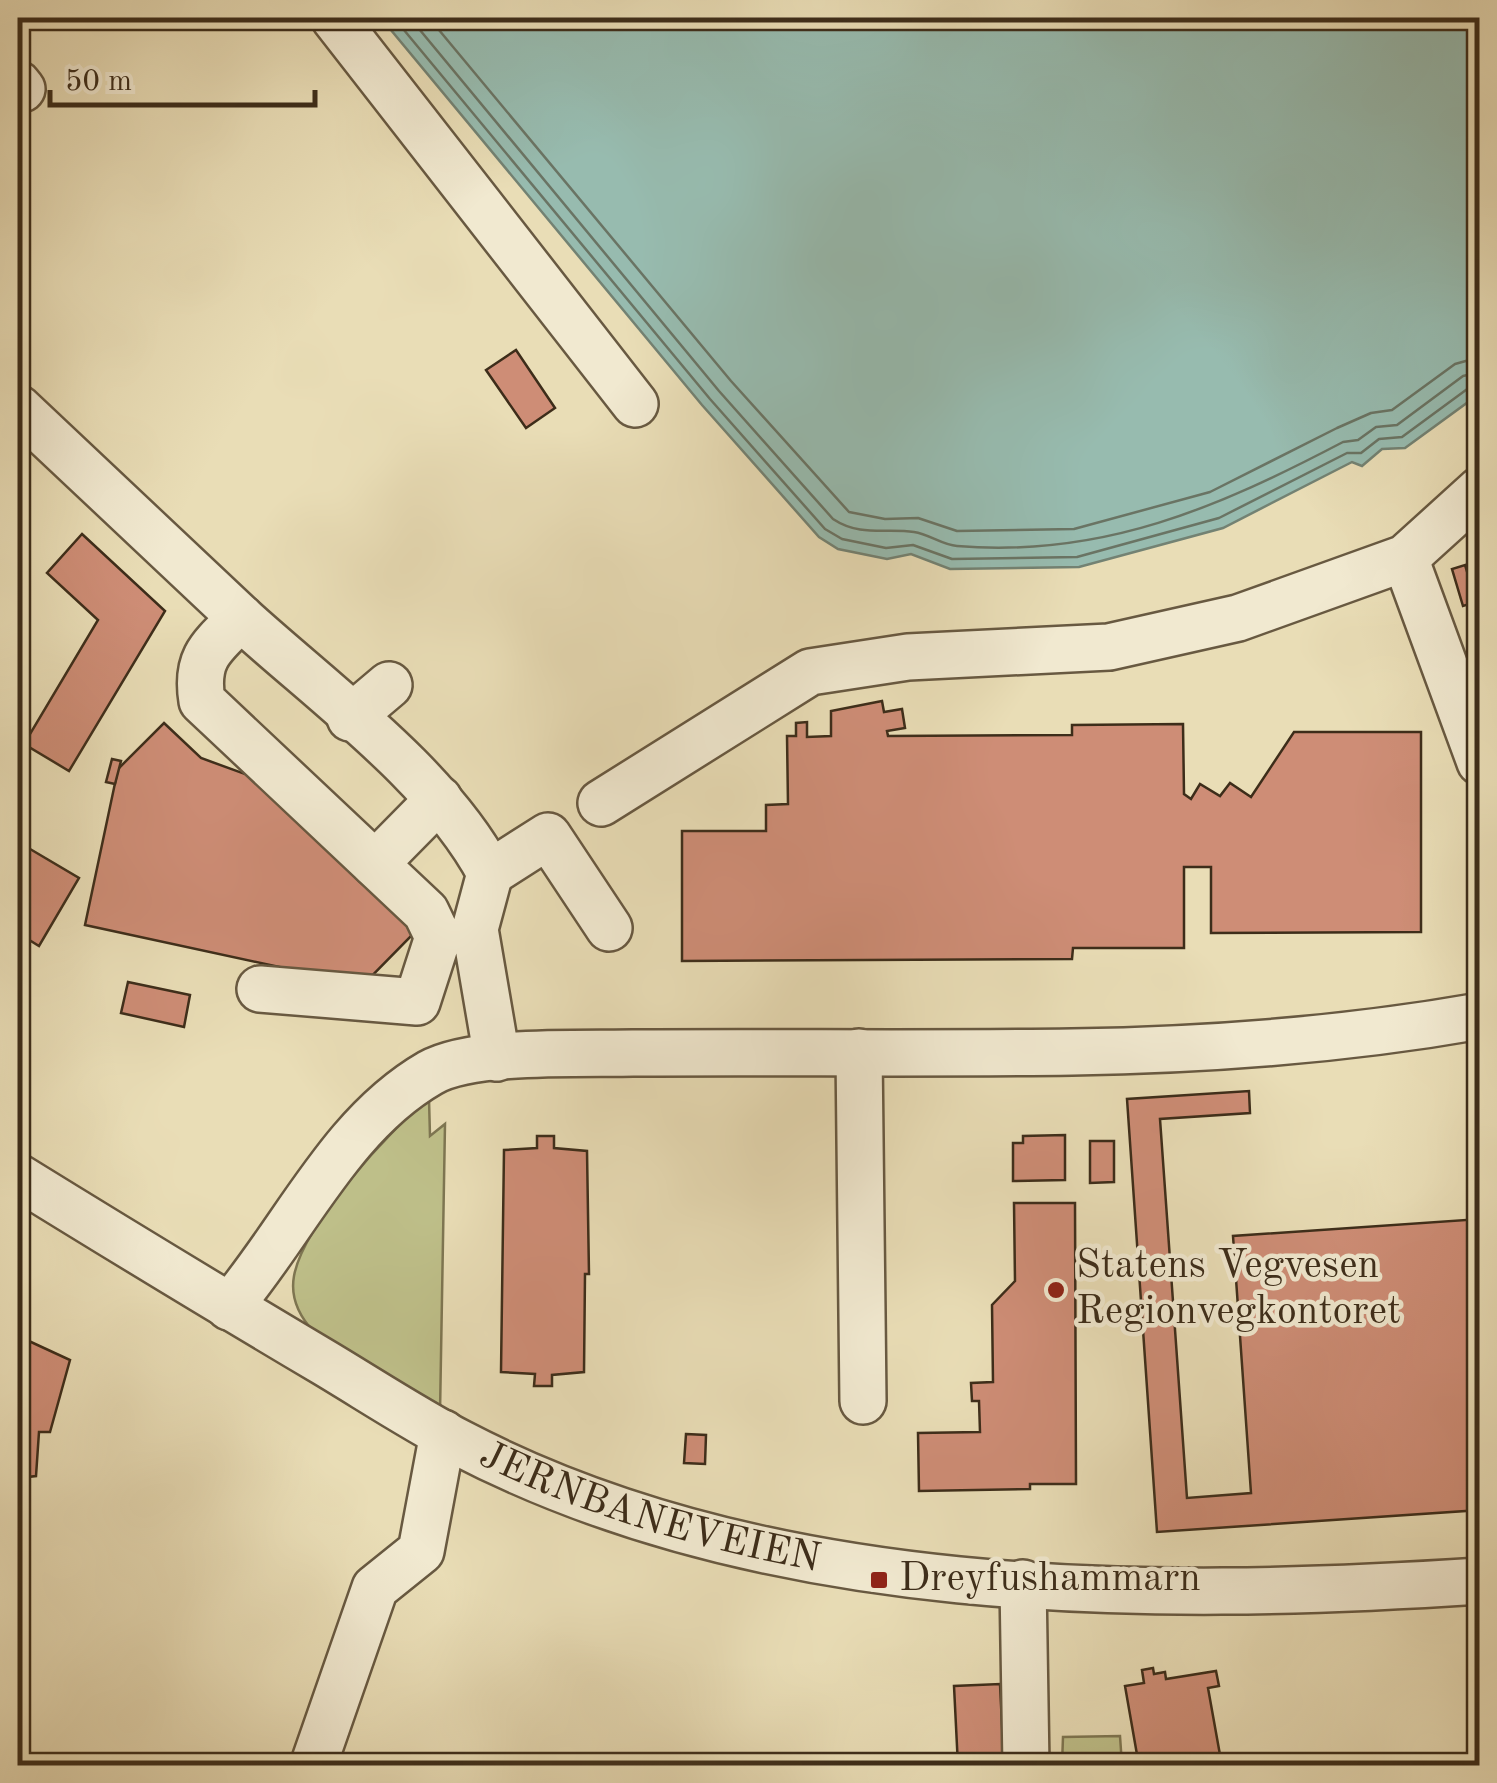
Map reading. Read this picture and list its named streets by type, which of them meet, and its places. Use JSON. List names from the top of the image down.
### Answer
{
  "streets": {
    "street": ["JERNBANEVEIEN"]
  },
  "places": {
    "other": ["Statens Vegvesen Regionvegkontoret"],
    "transit": ["Dreyfushammarn"]
  },
  "scale_bar": "50 m"
}
